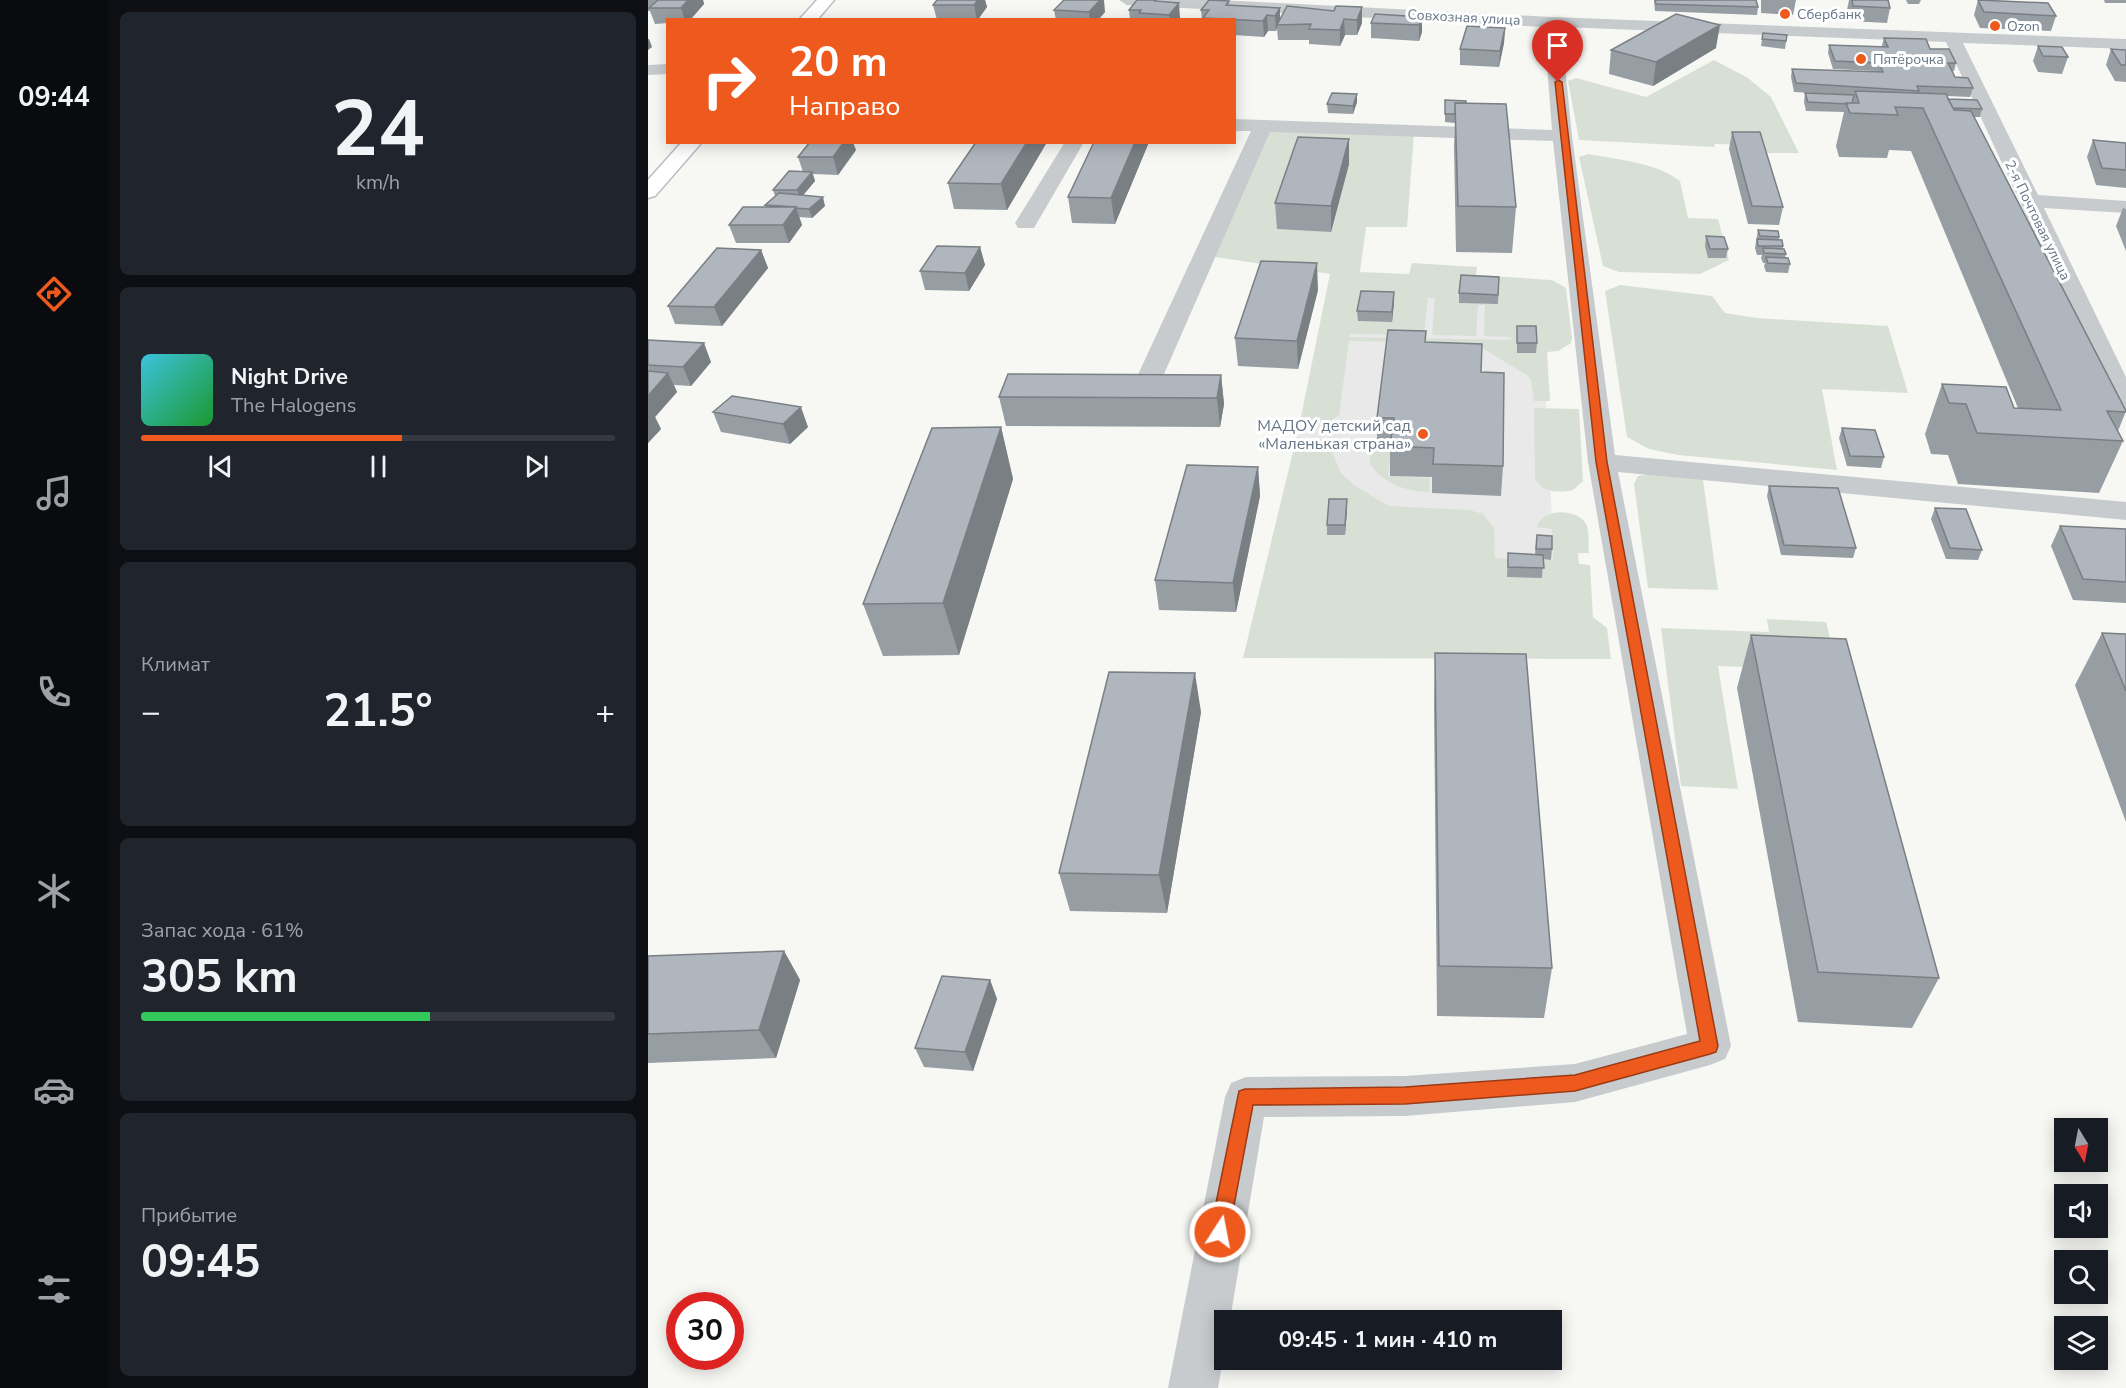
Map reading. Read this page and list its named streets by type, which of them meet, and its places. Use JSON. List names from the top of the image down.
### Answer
{
  "streets": {
    "street": ["Совхозная улица", "2-я Почтовая улица"]
  },
  "crossings": [
    ["Совхозная улица", "2-я Почтовая улица"]
  ],
  "places": [
    "Сбербанк",
    "Ozon",
    "Пятёрочка",
    "МАДОУ детский сад «Маленькая страна»"
  ],
  "north": "bottom",
  "page": {
    "tabs": "09:44",
    "tile": [
      ["24", "km/h"],
      "Климат",
      ["Запас хода · 61%", "305 km"],
      ["Прибытие", "09:45"]
    ],
    "turn": ["20 m", "Направо"],
    "song": ["Night Drive", "The Halogens"],
    "heat": ["−", "21.5°", "+"],
    "limit": "30",
    "trip": "09:45 · 1 мин · 410 m"
  }
}
